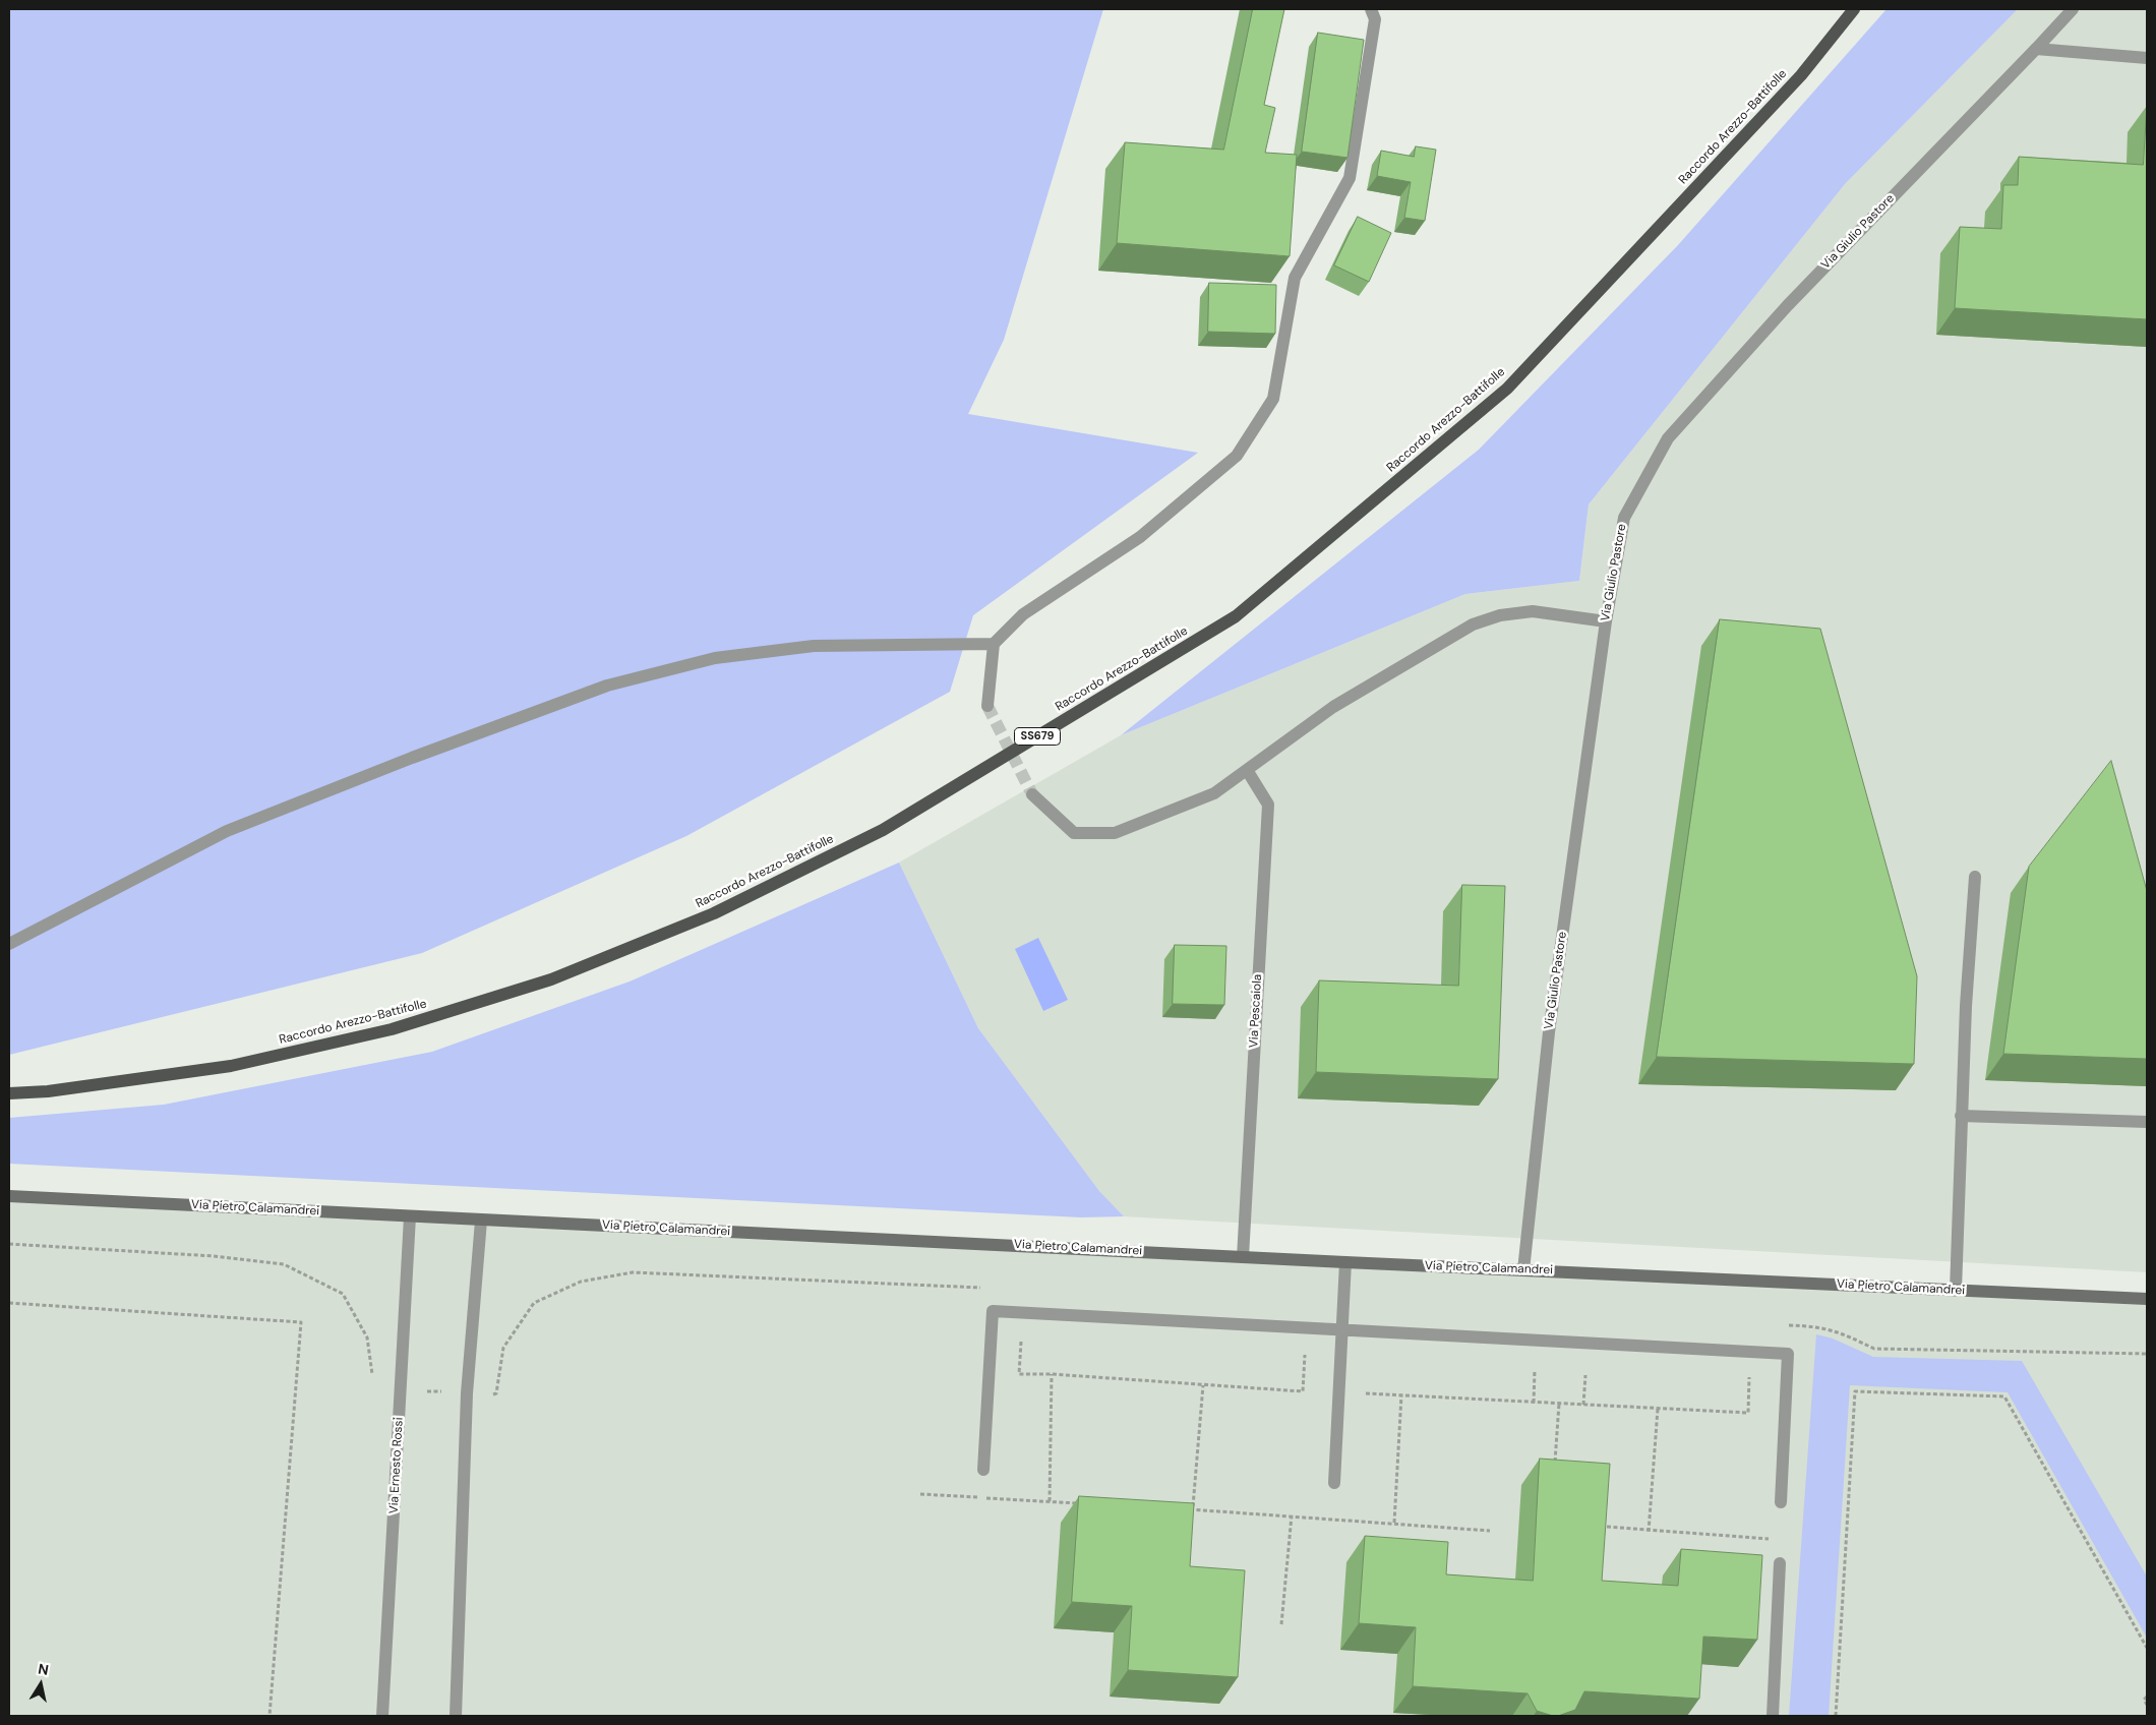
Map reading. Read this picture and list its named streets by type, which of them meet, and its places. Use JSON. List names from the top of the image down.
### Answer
{
  "streets": {
    "main road": ["Raccordo Arezzo-Battifolle", "SS679", "Via Pietro Calamandrei"],
    "street": ["Via Giulio Pastore", "Via Pescaiola", "Via Ernesto Rossi"]
  },
  "crossings": [
    ["Via Giulio Pastore", "Via Pietro Calamandrei"],
    ["Via Pescaiola", "Via Pietro Calamandrei"],
    ["Via Pietro Calamandrei", "Via Ernesto Rossi"]
  ],
  "north": "top"
}
